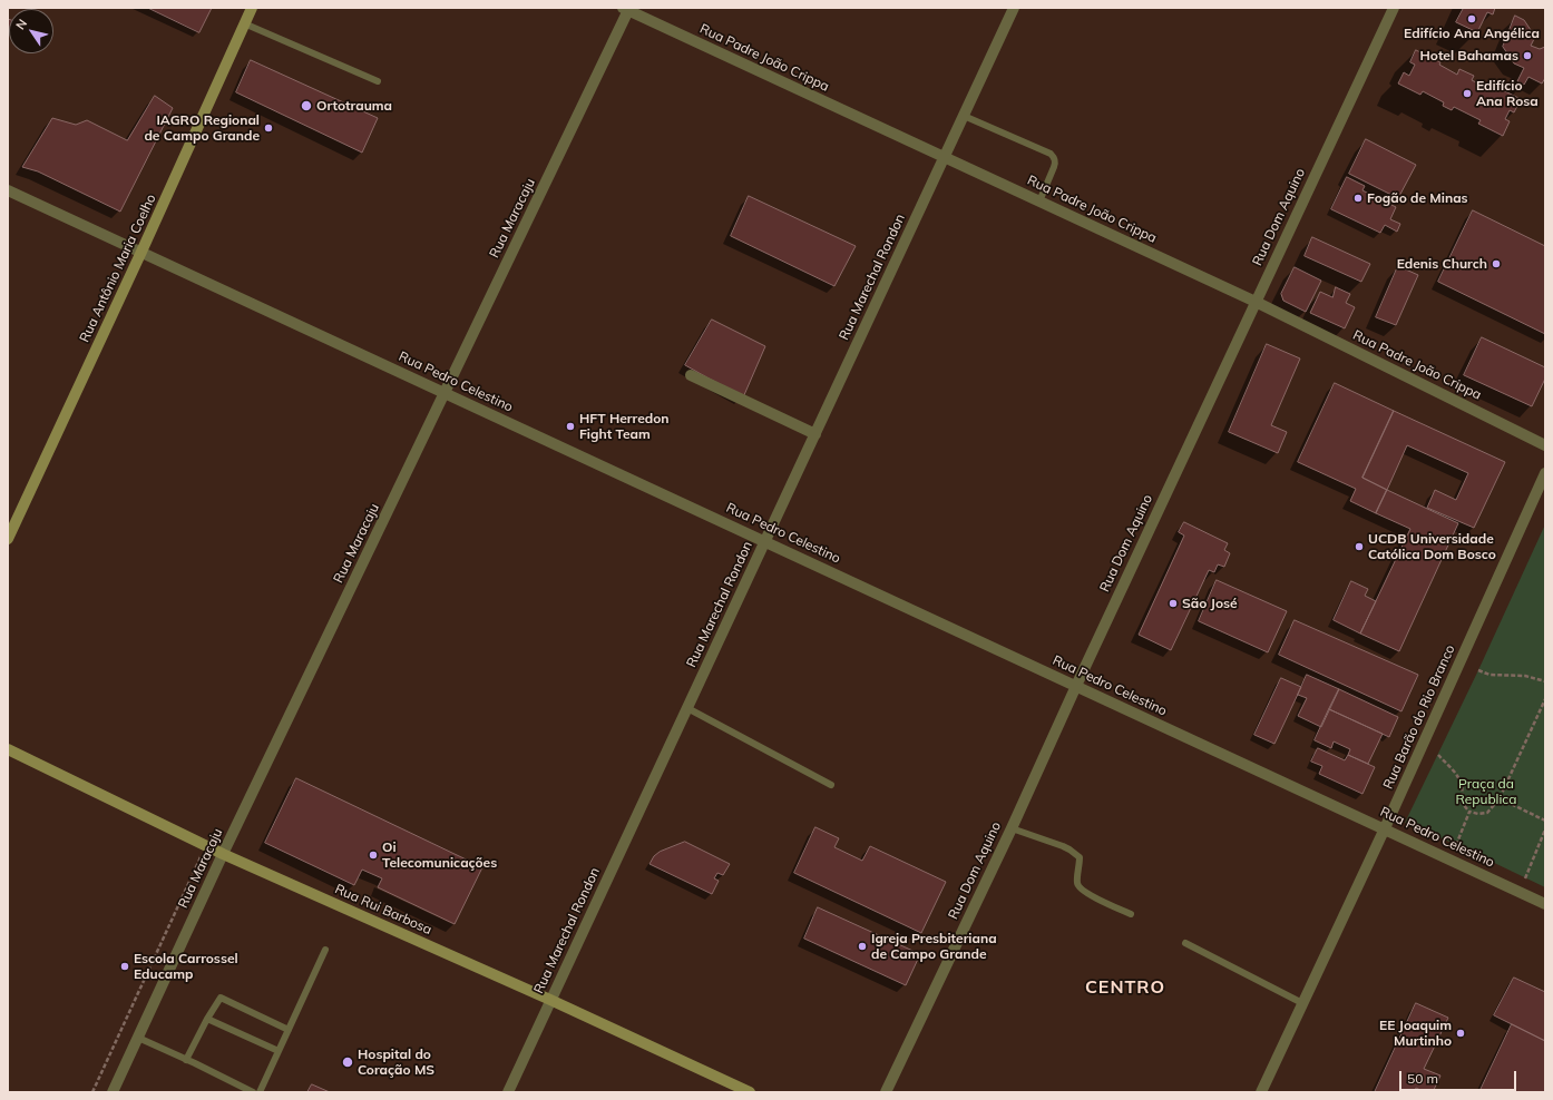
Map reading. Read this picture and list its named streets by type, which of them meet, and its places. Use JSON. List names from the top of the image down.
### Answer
{
  "streets": {
    "street": [
      "Rua Padre João Crippa",
      "Rua Dom Aquino",
      "Rua Maracaju",
      "Rua Antônio Maria Coelho",
      "Rua Marechal Rondon",
      "Rua Pedro Celestino",
      "Rua Barão do Rio Branco",
      "Rua Rui Barbosa"
    ]
  },
  "crossings": [
    ["Rua Padre João Crippa", "Rua Dom Aquino"],
    ["Rua Padre João Crippa", "Rua Maracaju"],
    ["Rua Padre João Crippa", "Rua Marechal Rondon"],
    ["Rua Dom Aquino", "Rua Pedro Celestino"],
    ["Rua Maracaju", "Rua Pedro Celestino"],
    ["Rua Maracaju", "Rua Rui Barbosa"],
    ["Rua Antônio Maria Coelho", "Rua Pedro Celestino"],
    ["Rua Marechal Rondon", "Rua Pedro Celestino"],
    ["Rua Marechal Rondon", "Rua Rui Barbosa"],
    ["Rua Pedro Celestino", "Rua Barão do Rio Branco"]
  ],
  "districts": ["CENTRO"],
  "parks": ["Praça da Republica"],
  "places": [
    "Edifício Ana Angélica",
    "Hotel Bahamas",
    "Edifício Ana Rosa",
    "Ortotrauma",
    "IAGRO Regional de Campo Grande",
    "Fogão de Minas",
    "Edenis Church",
    "HFT Herredon Fight Team",
    "UCDB Universidade Católica Dom Bosco",
    "São José",
    "Oi Telecomunicações",
    "Igreja Presbiteriana de Campo Grande",
    "Escola Carrossel Educamp",
    "EE Joaquim Murtinho",
    "Hospital do Coração MS"
  ],
  "scale_bar": "50 m",
  "north": "top left"
}
